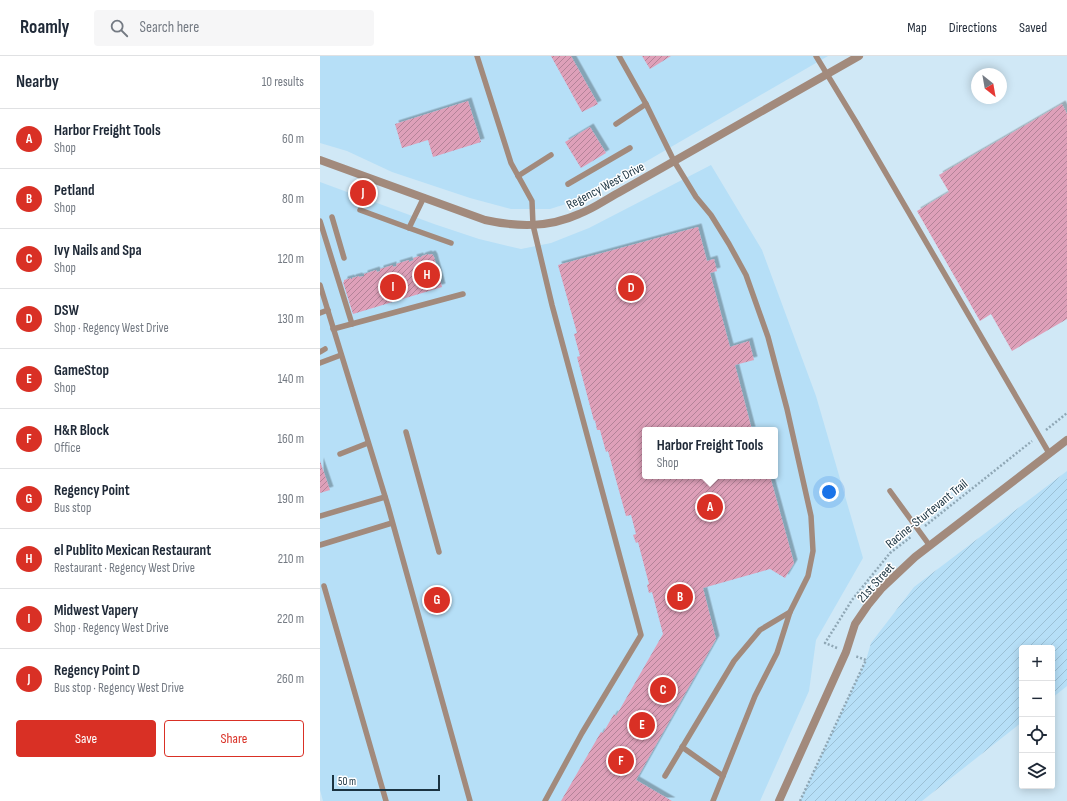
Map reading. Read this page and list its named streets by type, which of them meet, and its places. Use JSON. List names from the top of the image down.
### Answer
{
  "streets": {
    "street": ["Regency West Drive", "21st Street"],
    "path": ["Racine-Sturtevant Trail"]
  },
  "crossings": [
    ["Racine-Sturtevant Trail", "21st Street"]
  ],
  "scale_bar": "50 m",
  "north": "bottom right",
  "page": {
    "header": "Roamly",
    "search": "Search here",
    "nav": ["Map", "Directions", "Saved"],
    "heading": ["Nearby", "10 results"],
    "list": [
      {
        "mark": "A",
        "name": "Harbor Freight Tools",
        "note": "Shop",
        "value": "60 m"
      },
      {
        "mark": "B",
        "name": "Petland",
        "note": "Shop",
        "value": "80 m"
      },
      {
        "mark": "C",
        "name": "Ivy Nails and Spa",
        "note": "Shop",
        "value": "120 m"
      },
      {
        "mark": "D",
        "name": "DSW",
        "note": "Shop · Regency West Drive",
        "value": "130 m"
      },
      {
        "mark": "E",
        "name": "GameStop",
        "note": "Shop",
        "value": "140 m"
      },
      {
        "mark": "F",
        "name": "H&R Block",
        "note": "Office",
        "value": "160 m"
      },
      {
        "mark": "G",
        "name": "Regency Point",
        "note": "Bus stop",
        "value": "190 m"
      },
      {
        "mark": "H",
        "name": "el Publito Mexican Restaurant",
        "note": "Restaurant · Regency West Drive",
        "value": "210 m"
      },
      {
        "mark": "I",
        "name": "Midwest Vapery",
        "note": "Shop · Regency West Drive",
        "value": "220 m"
      },
      {
        "mark": "J",
        "name": "Regency Point D",
        "note": "Bus stop · Regency West Drive",
        "value": "260 m"
      }
    ],
    "pins": [
      "J",
      "H",
      "I",
      "D",
      "A",
      "B",
      "G",
      "C",
      "E",
      "F"
    ],
    "popup": ["Harbor Freight Tools", "Shop"],
    "map_buttons": ["+", "−"],
    "buttons": ["Save", "Share"],
    "scale": "50 m"
  }
}
